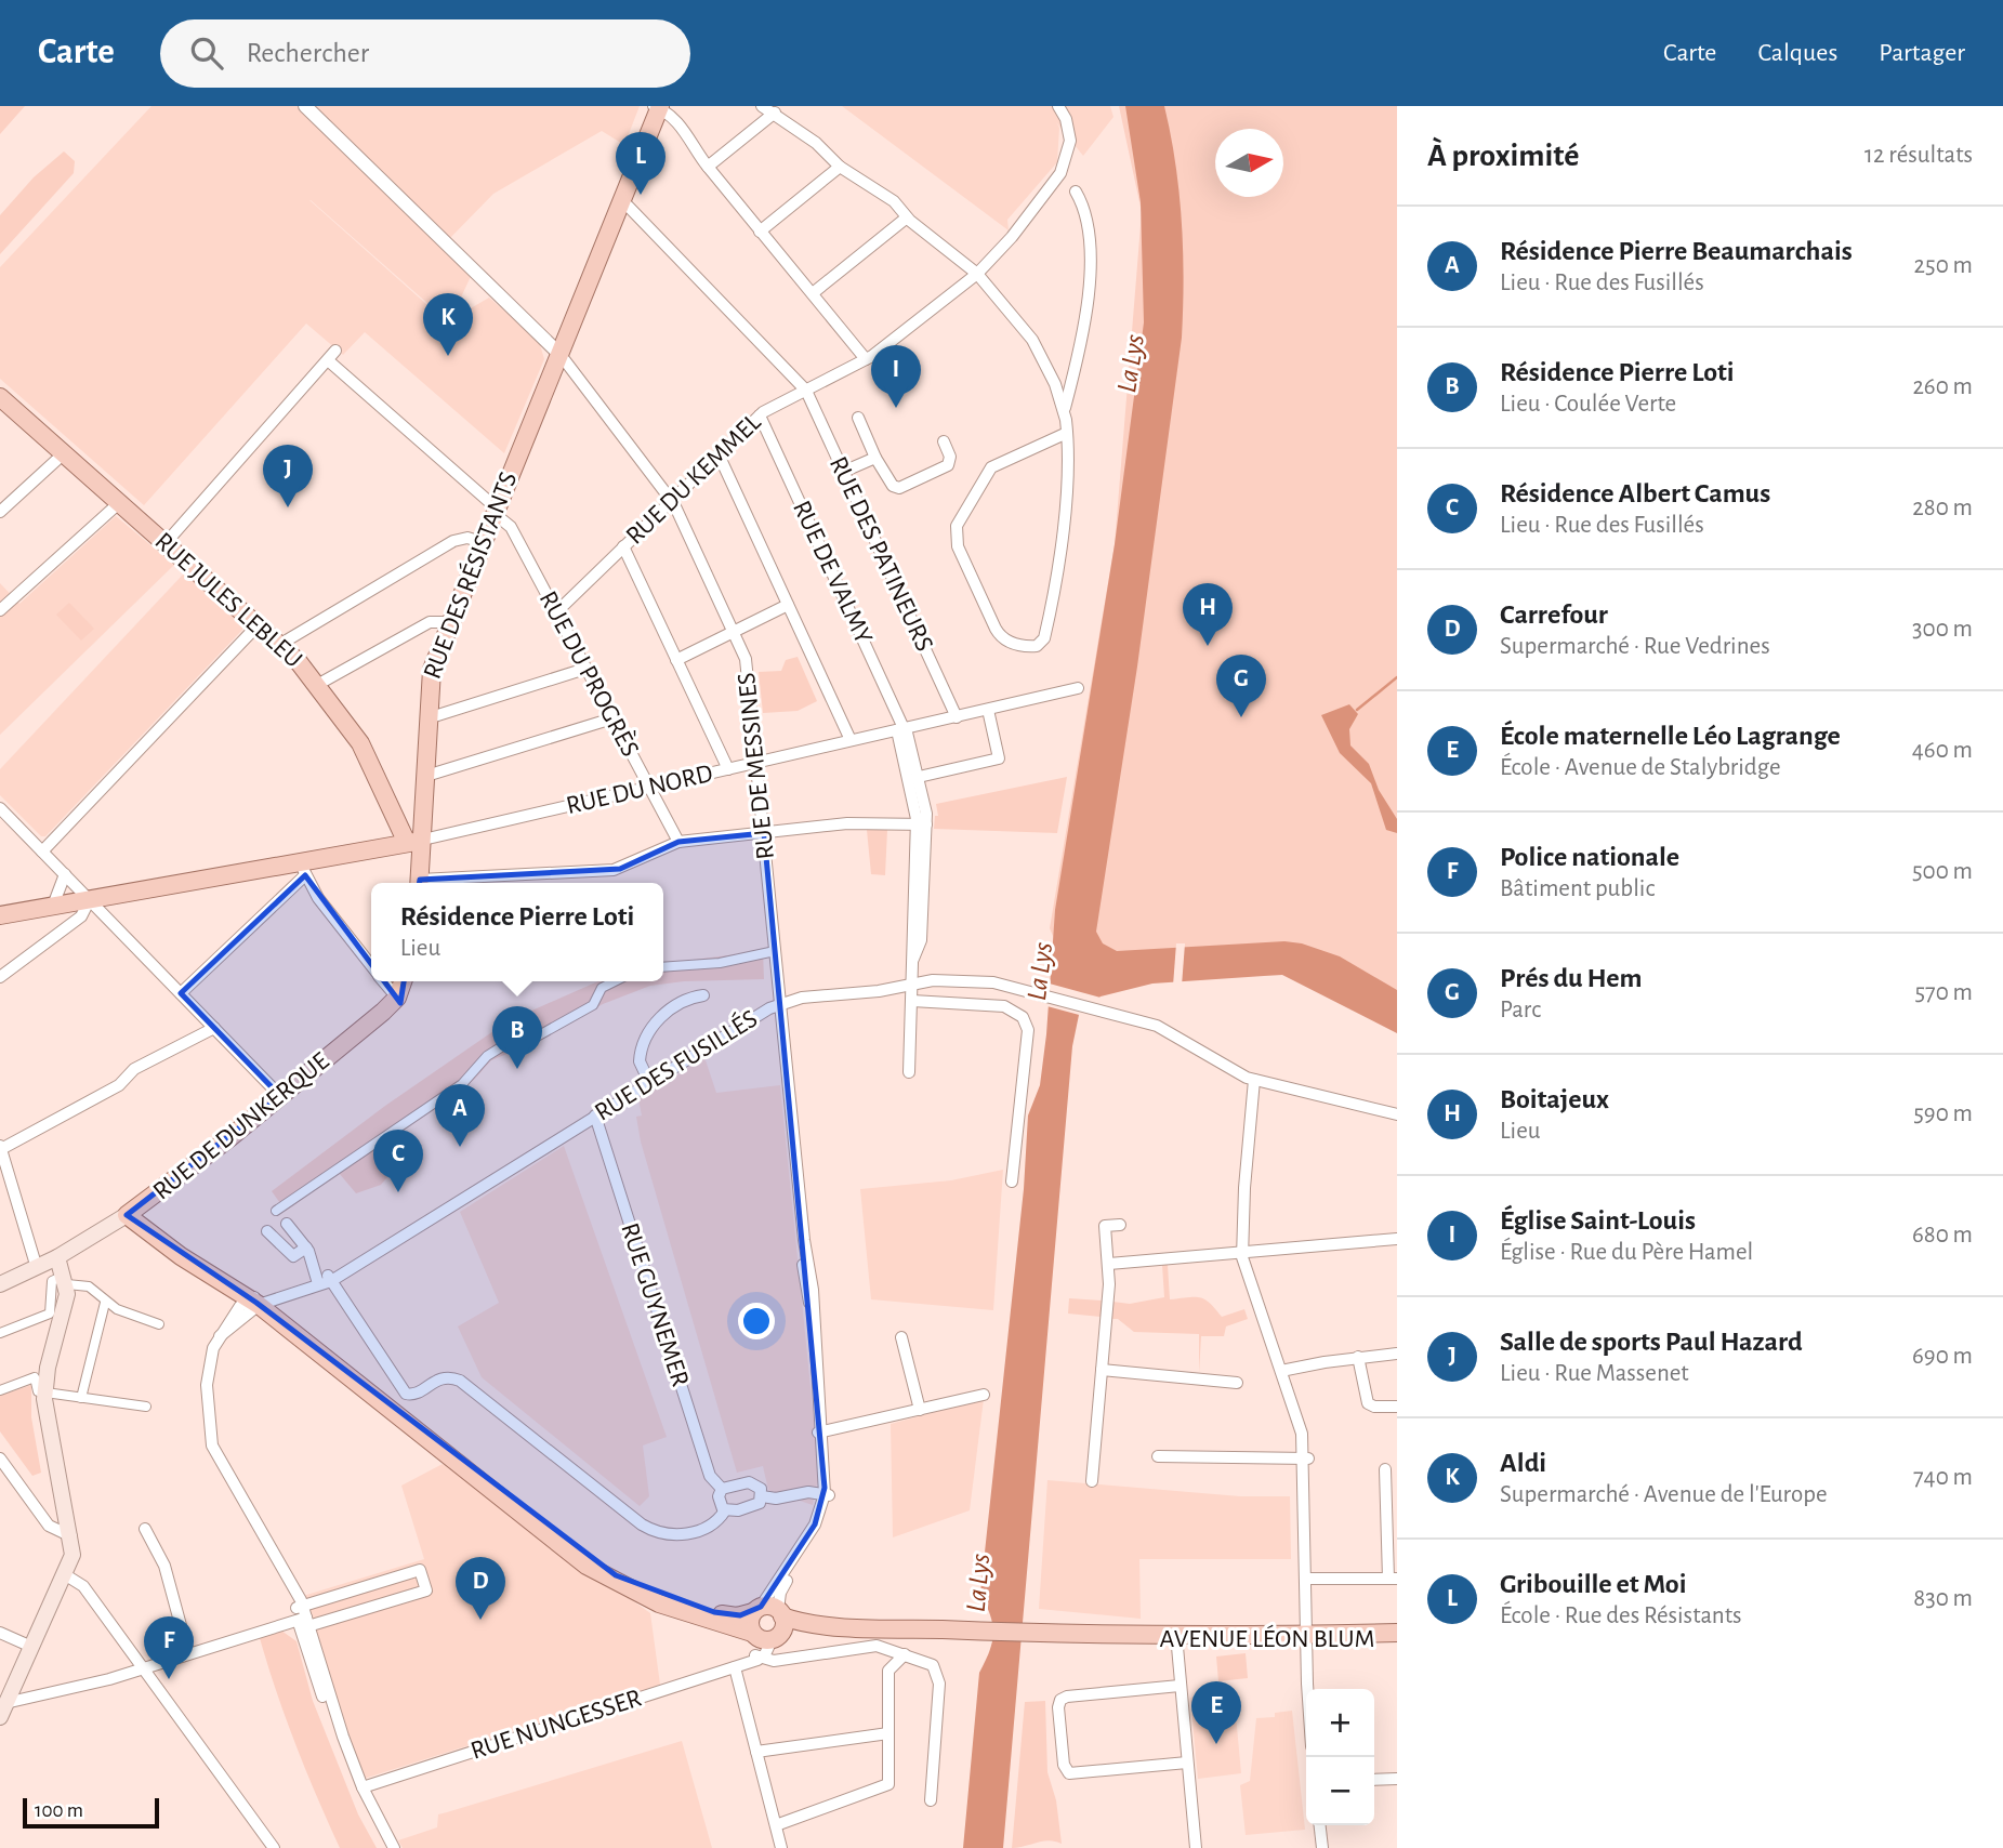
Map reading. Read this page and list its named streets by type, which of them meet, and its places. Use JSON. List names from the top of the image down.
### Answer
{
  "streets": {
    "main road": [
      "RUE DES RÉSISTANTS",
      "RUE JULES LEBLEU",
      "RUE DE DUNKERQUE",
      "AVENUE LÉON BLUM"
    ],
    "street": [
      "RUE DU KEMMEL",
      "RUE DES PATINEURS",
      "RUE DE VALMY",
      "RUE DU PROGRÈS",
      "RUE DE MESSINES",
      "RUE DU NORD",
      "RUE DES FUSILLÉS",
      "RUE GUYNEMER",
      "RUE NUNGESSER"
    ]
  },
  "crossings": [
    ["RUE DU KEMMEL", "RUE DES PATINEURS"],
    ["RUE DU KEMMEL", "RUE DE VALMY"],
    ["RUE DU KEMMEL", "RUE DU PROGRÈS"],
    ["RUE DU KEMMEL", "RUE DE MESSINES"],
    ["RUE DES PATINEURS", "RUE DES RÉSISTANTS"],
    ["RUE DES PATINEURS", "RUE DU NORD"],
    ["RUE DE VALMY", "RUE DU NORD"],
    ["RUE DES RÉSISTANTS", "RUE JULES LEBLEU"],
    ["RUE DES RÉSISTANTS", "RUE DU PROGRÈS"],
    ["RUE DES RÉSISTANTS", "RUE DE MESSINES"],
    ["RUE DES RÉSISTANTS", "RUE DU NORD"],
    ["RUE JULES LEBLEU", "RUE DU PROGRÈS"],
    ["RUE JULES LEBLEU", "RUE DU NORD"],
    ["RUE DU PROGRÈS", "RUE DU NORD"],
    ["RUE DE MESSINES", "RUE DU NORD"],
    ["RUE DE MESSINES", "RUE DES FUSILLÉS"],
    ["RUE DES FUSILLÉS", "RUE GUYNEMER"]
  ],
  "water": ["La Lys"],
  "scale_bar": "100 m",
  "north": "right",
  "page": {
    "header": "Carte",
    "search": "Rechercher",
    "nav": ["Carte", "Calques", "Partager"],
    "heading": ["À proximité", "12 résultats"],
    "pins": [
      "L",
      "K",
      "I",
      "J",
      "H",
      "G",
      "B",
      "A",
      "C",
      "D",
      "F",
      "E"
    ],
    "list": [
      {
        "mark": "A",
        "name": "Résidence Pierre Beaumarchais",
        "note": "Lieu · Rue des Fusillés",
        "value": "250 m"
      },
      {
        "mark": "B",
        "name": "Résidence Pierre Loti",
        "note": "Lieu · Coulée Verte",
        "value": "260 m"
      },
      {
        "mark": "C",
        "name": "Résidence Albert Camus",
        "note": "Lieu · Rue des Fusillés",
        "value": "280 m"
      },
      {
        "mark": "D",
        "name": "Carrefour",
        "note": "Supermarché · Rue Vedrines",
        "value": "300 m"
      },
      {
        "mark": "E",
        "name": "École maternelle Léo Lagrange",
        "note": "École · Avenue de Stalybridge",
        "value": "460 m"
      },
      {
        "mark": "F",
        "name": "Police nationale",
        "note": "Bâtiment public",
        "value": "500 m"
      },
      {
        "mark": "G",
        "name": "Prés du Hem",
        "note": "Parc",
        "value": "570 m"
      },
      {
        "mark": "H",
        "name": "Boitajeux",
        "note": "Lieu",
        "value": "590 m"
      },
      {
        "mark": "I",
        "name": "Église Saint-Louis",
        "note": "Église · Rue du Père Hamel",
        "value": "680 m"
      },
      {
        "mark": "J",
        "name": "Salle de sports Paul Hazard",
        "note": "Lieu · Rue Massenet",
        "value": "690 m"
      },
      {
        "mark": "K",
        "name": "Aldi",
        "note": "Supermarché · Avenue de l'Europe",
        "value": "740 m"
      },
      {
        "mark": "L",
        "name": "Gribouille et Moi",
        "note": "École · Rue des Résistants",
        "value": "830 m"
      }
    ],
    "popup": ["Résidence Pierre Loti", "Lieu"],
    "map_buttons": ["+", "−"],
    "scale": "100 m"
  }
}
